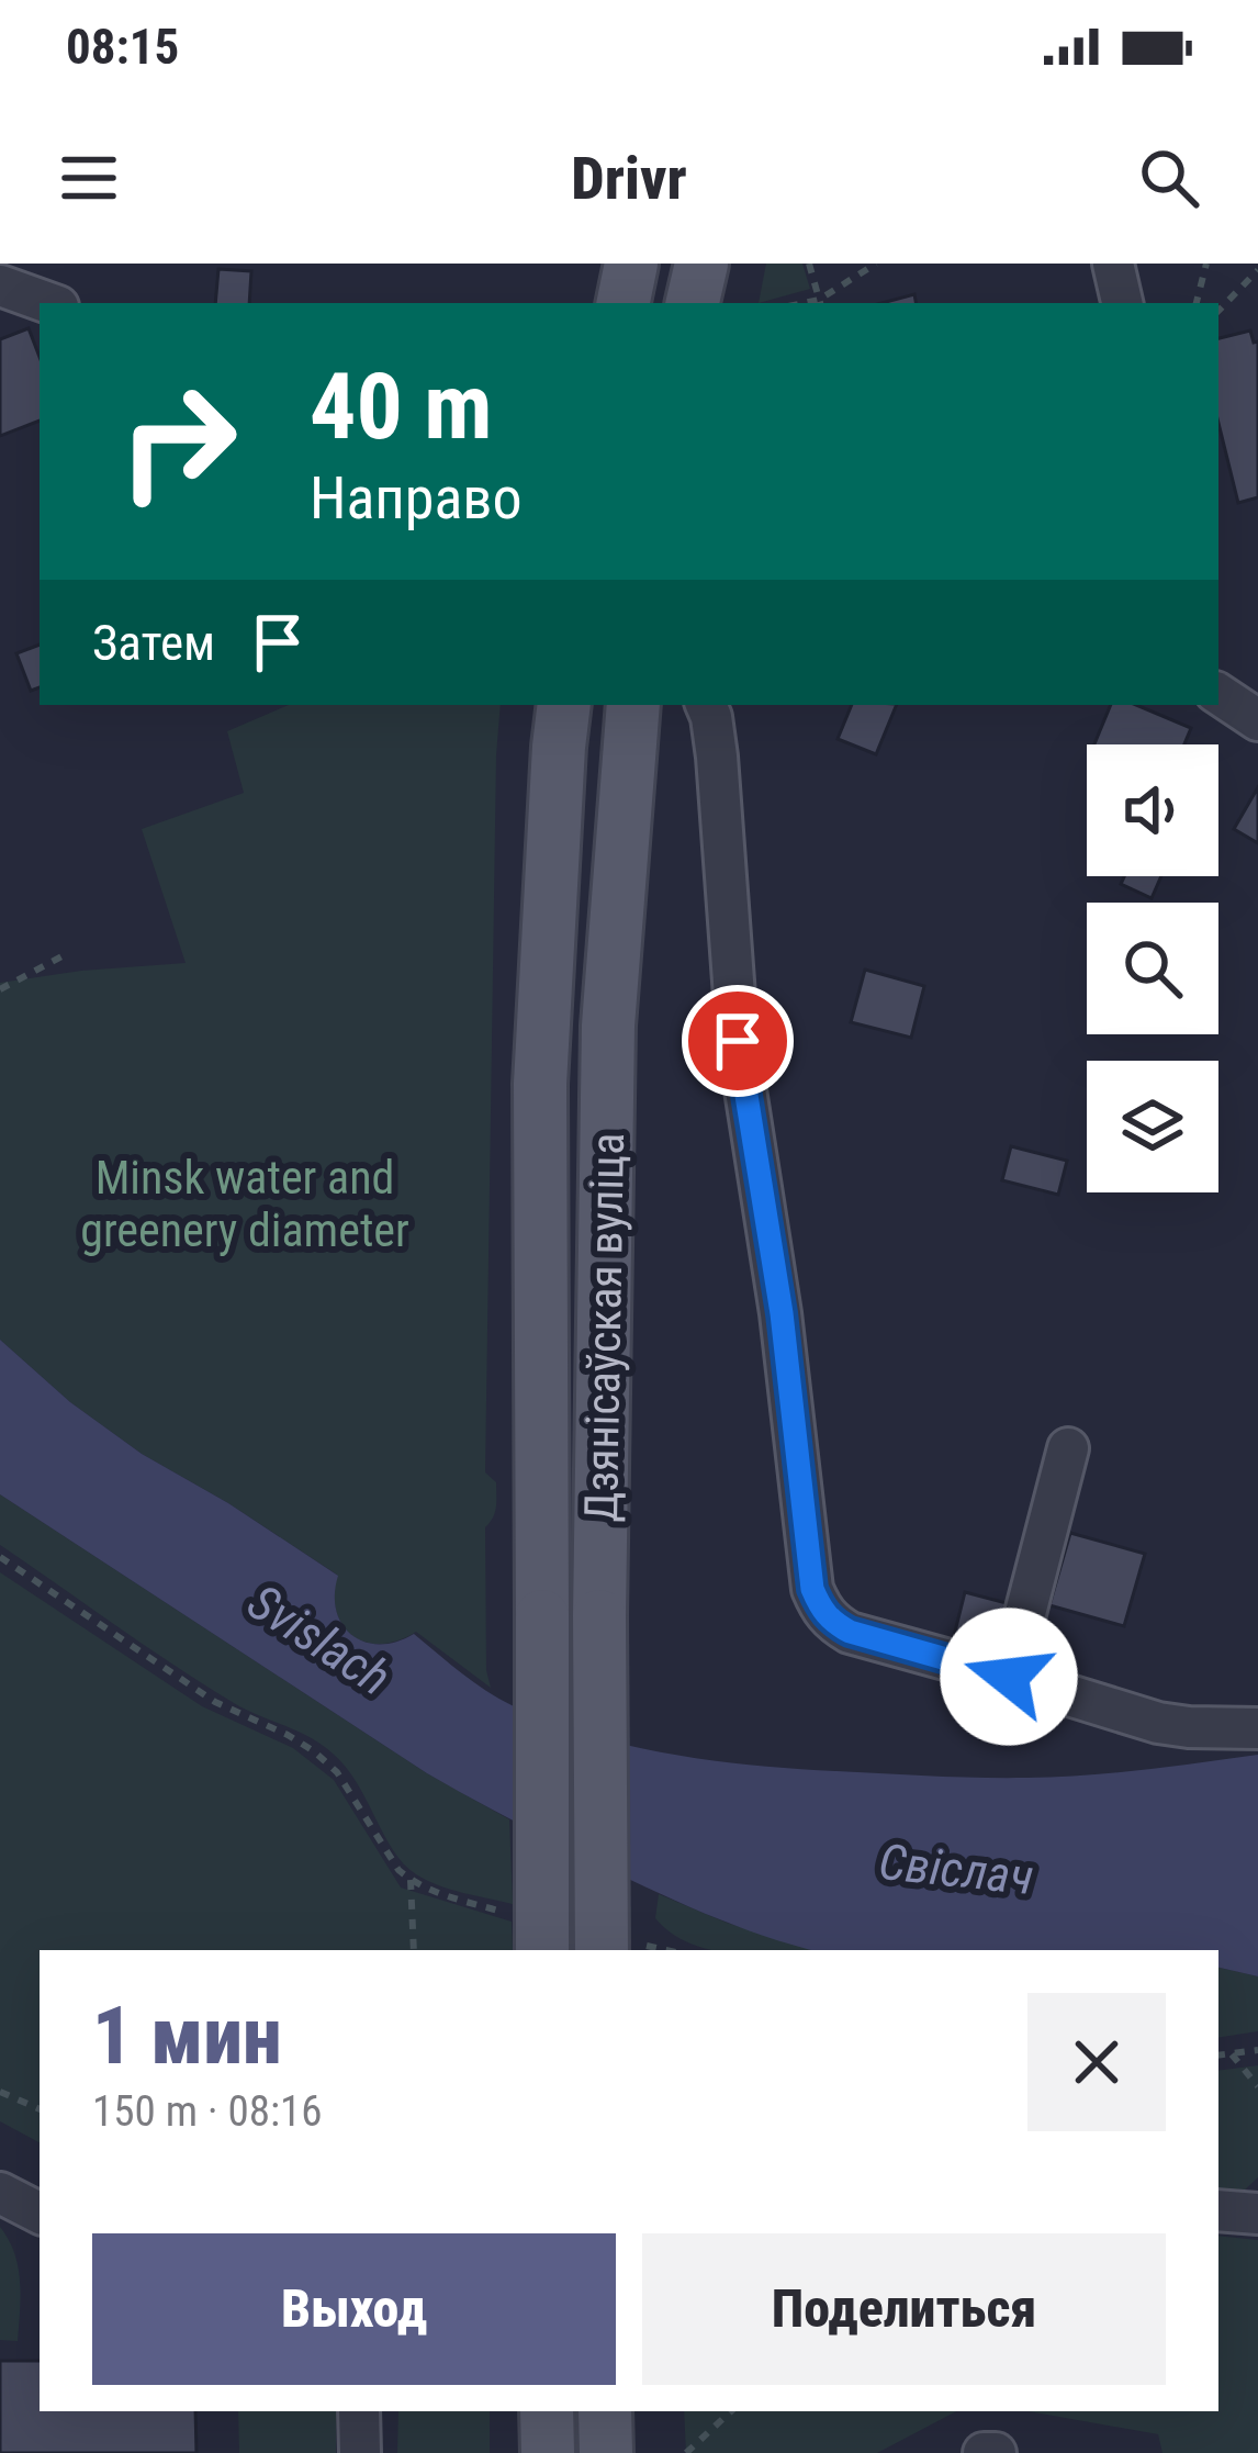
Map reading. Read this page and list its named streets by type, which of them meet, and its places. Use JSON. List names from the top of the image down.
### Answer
{
  "streets": {
    "main road": ["Дзянісаўская вуліца"]
  },
  "water": ["Svislach", "Свіслач"],
  "parks": ["Minsk water and greenery diameter"],
  "page": {
    "status": "08:15",
    "header": "Drivr",
    "turn": ["40 m", "Направо"],
    "then": "Затем",
    "heading": ["1 мин", "150 m · 08:16"],
    "buttons": ["Выход", "Поделиться"]
  }
}
